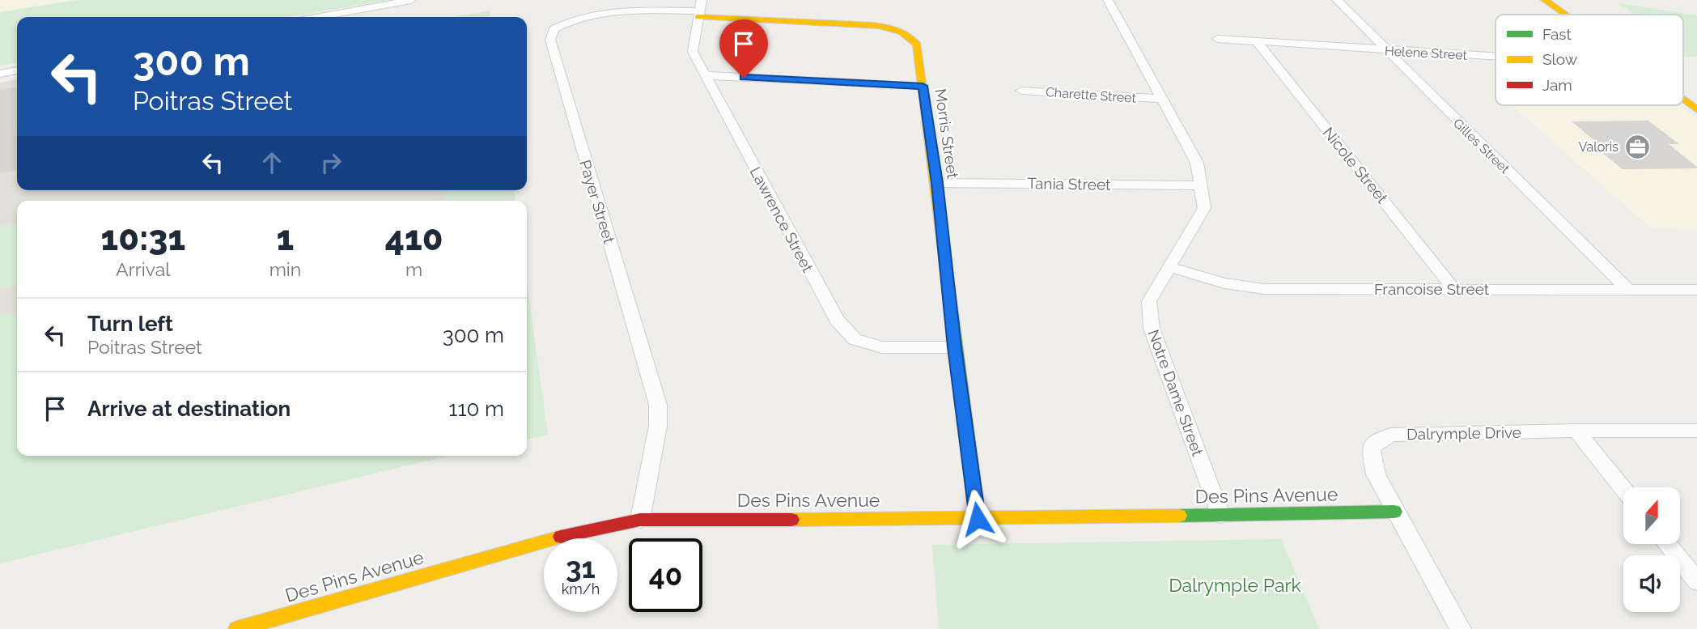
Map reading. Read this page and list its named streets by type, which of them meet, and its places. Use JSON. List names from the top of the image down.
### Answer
{
  "streets": {
    "street": [
      "Helene Street",
      "Charette Street",
      "Morris Street",
      "Gilles Street",
      "Nicole Street",
      "Tania Street",
      "Payer Street",
      "Lawrence Street",
      "Francoise Street",
      "Notre Dame Street",
      "Dalrymple Drive",
      "Des Pins Avenue"
    ]
  },
  "crossings": [
    ["Helene Street", "Gilles Street"],
    ["Helene Street", "Nicole Street"],
    ["Charette Street", "Notre Dame Street"],
    ["Morris Street", "Tania Street"],
    ["Morris Street", "Payer Street"],
    ["Morris Street", "Lawrence Street"],
    ["Morris Street", "Des Pins Avenue"],
    ["Gilles Street", "Francoise Street"],
    ["Nicole Street", "Francoise Street"],
    ["Tania Street", "Notre Dame Street"],
    ["Payer Street", "Lawrence Street"],
    ["Payer Street", "Des Pins Avenue"],
    ["Francoise Street", "Notre Dame Street"],
    ["Notre Dame Street", "Des Pins Avenue"],
    ["Dalrymple Drive", "Des Pins Avenue"]
  ],
  "parks": ["Dalrymple Park"],
  "places": {
    "office": ["Valoris"]
  },
  "legend": ["Fast", "Slow", "Jam"],
  "north": "top",
  "page": {
    "turn": ["300 m", "Poitras Street"],
    "eta": [
      "10:31",
      "Arrival",
      "1",
      "min",
      "410",
      "m"
    ],
    "list": [
      {
        "name": "Turn left",
        "note": "Poitras Street",
        "value": "300 m"
      },
      {
        "name": "Arrive at destination",
        "value": "110 m"
      }
    ],
    "speed": "31 km/h",
    "limit": "40"
  }
}
